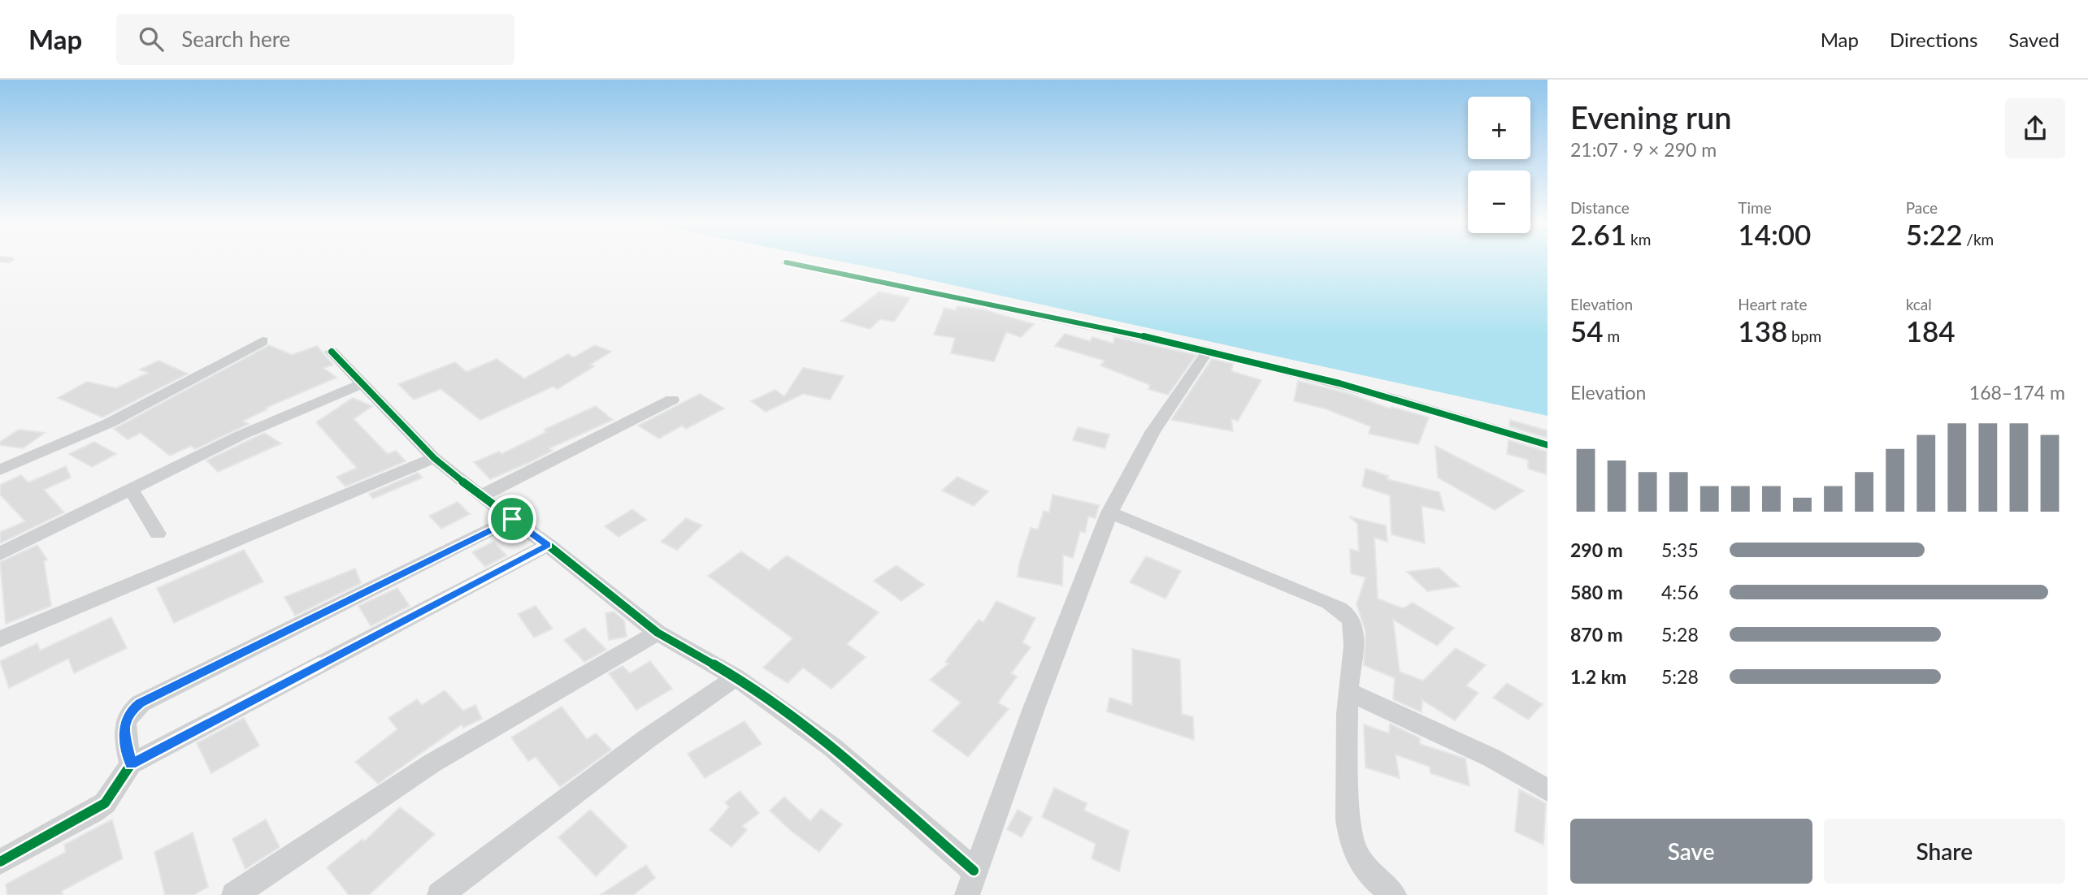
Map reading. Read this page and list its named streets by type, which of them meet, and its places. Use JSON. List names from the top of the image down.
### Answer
{
  "page": {
    "header": "Map",
    "search": "Search here",
    "nav": ["Map", "Directions", "Saved"],
    "heading": ["Evening run", "21:07 · 9 × 290 m"],
    "map_buttons": ["+", "−"],
    "stats": [
      ["Distance", "2.61 km"],
      ["Time", "14:00"],
      ["Pace", "5:22 /km"],
      ["Elevation", "54 m"],
      ["Heart rate", "138 bpm"],
      ["kcal", "184"]
    ],
    "chart": ["Elevation", "168–174 m"],
    "list": [
      {
        "name": "290 m",
        "note": "5:35"
      },
      {
        "name": "580 m",
        "note": "4:56"
      },
      {
        "name": "870 m",
        "note": "5:28"
      },
      {
        "name": "1.2 km",
        "note": "5:28"
      }
    ],
    "buttons": ["Save", "Share"]
  }
}
